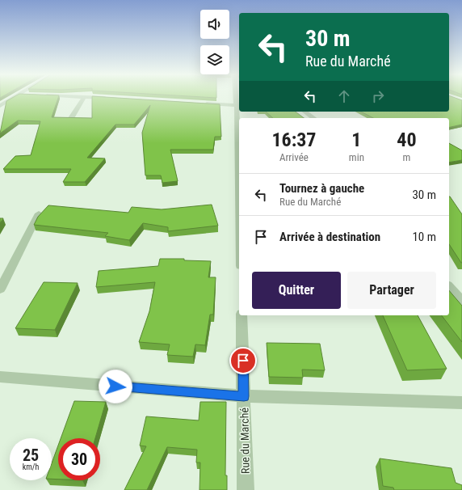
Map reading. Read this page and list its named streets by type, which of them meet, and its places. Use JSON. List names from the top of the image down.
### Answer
{
  "streets": {
    "street": ["Rue du Marché"]
  },
  "page": {
    "turn": ["30 m", "Rue du Marché"],
    "eta": [
      "16:37",
      "Arrivée",
      "1",
      "min",
      "40",
      "m"
    ],
    "list": [
      {
        "name": "Tournez à gauche",
        "note": "Rue du Marché",
        "value": "30 m"
      },
      {
        "name": "Arrivée à destination",
        "value": "10 m"
      }
    ],
    "buttons": ["Quitter", "Partager"],
    "speed": "25 km/h",
    "limit": "30"
  }
}
